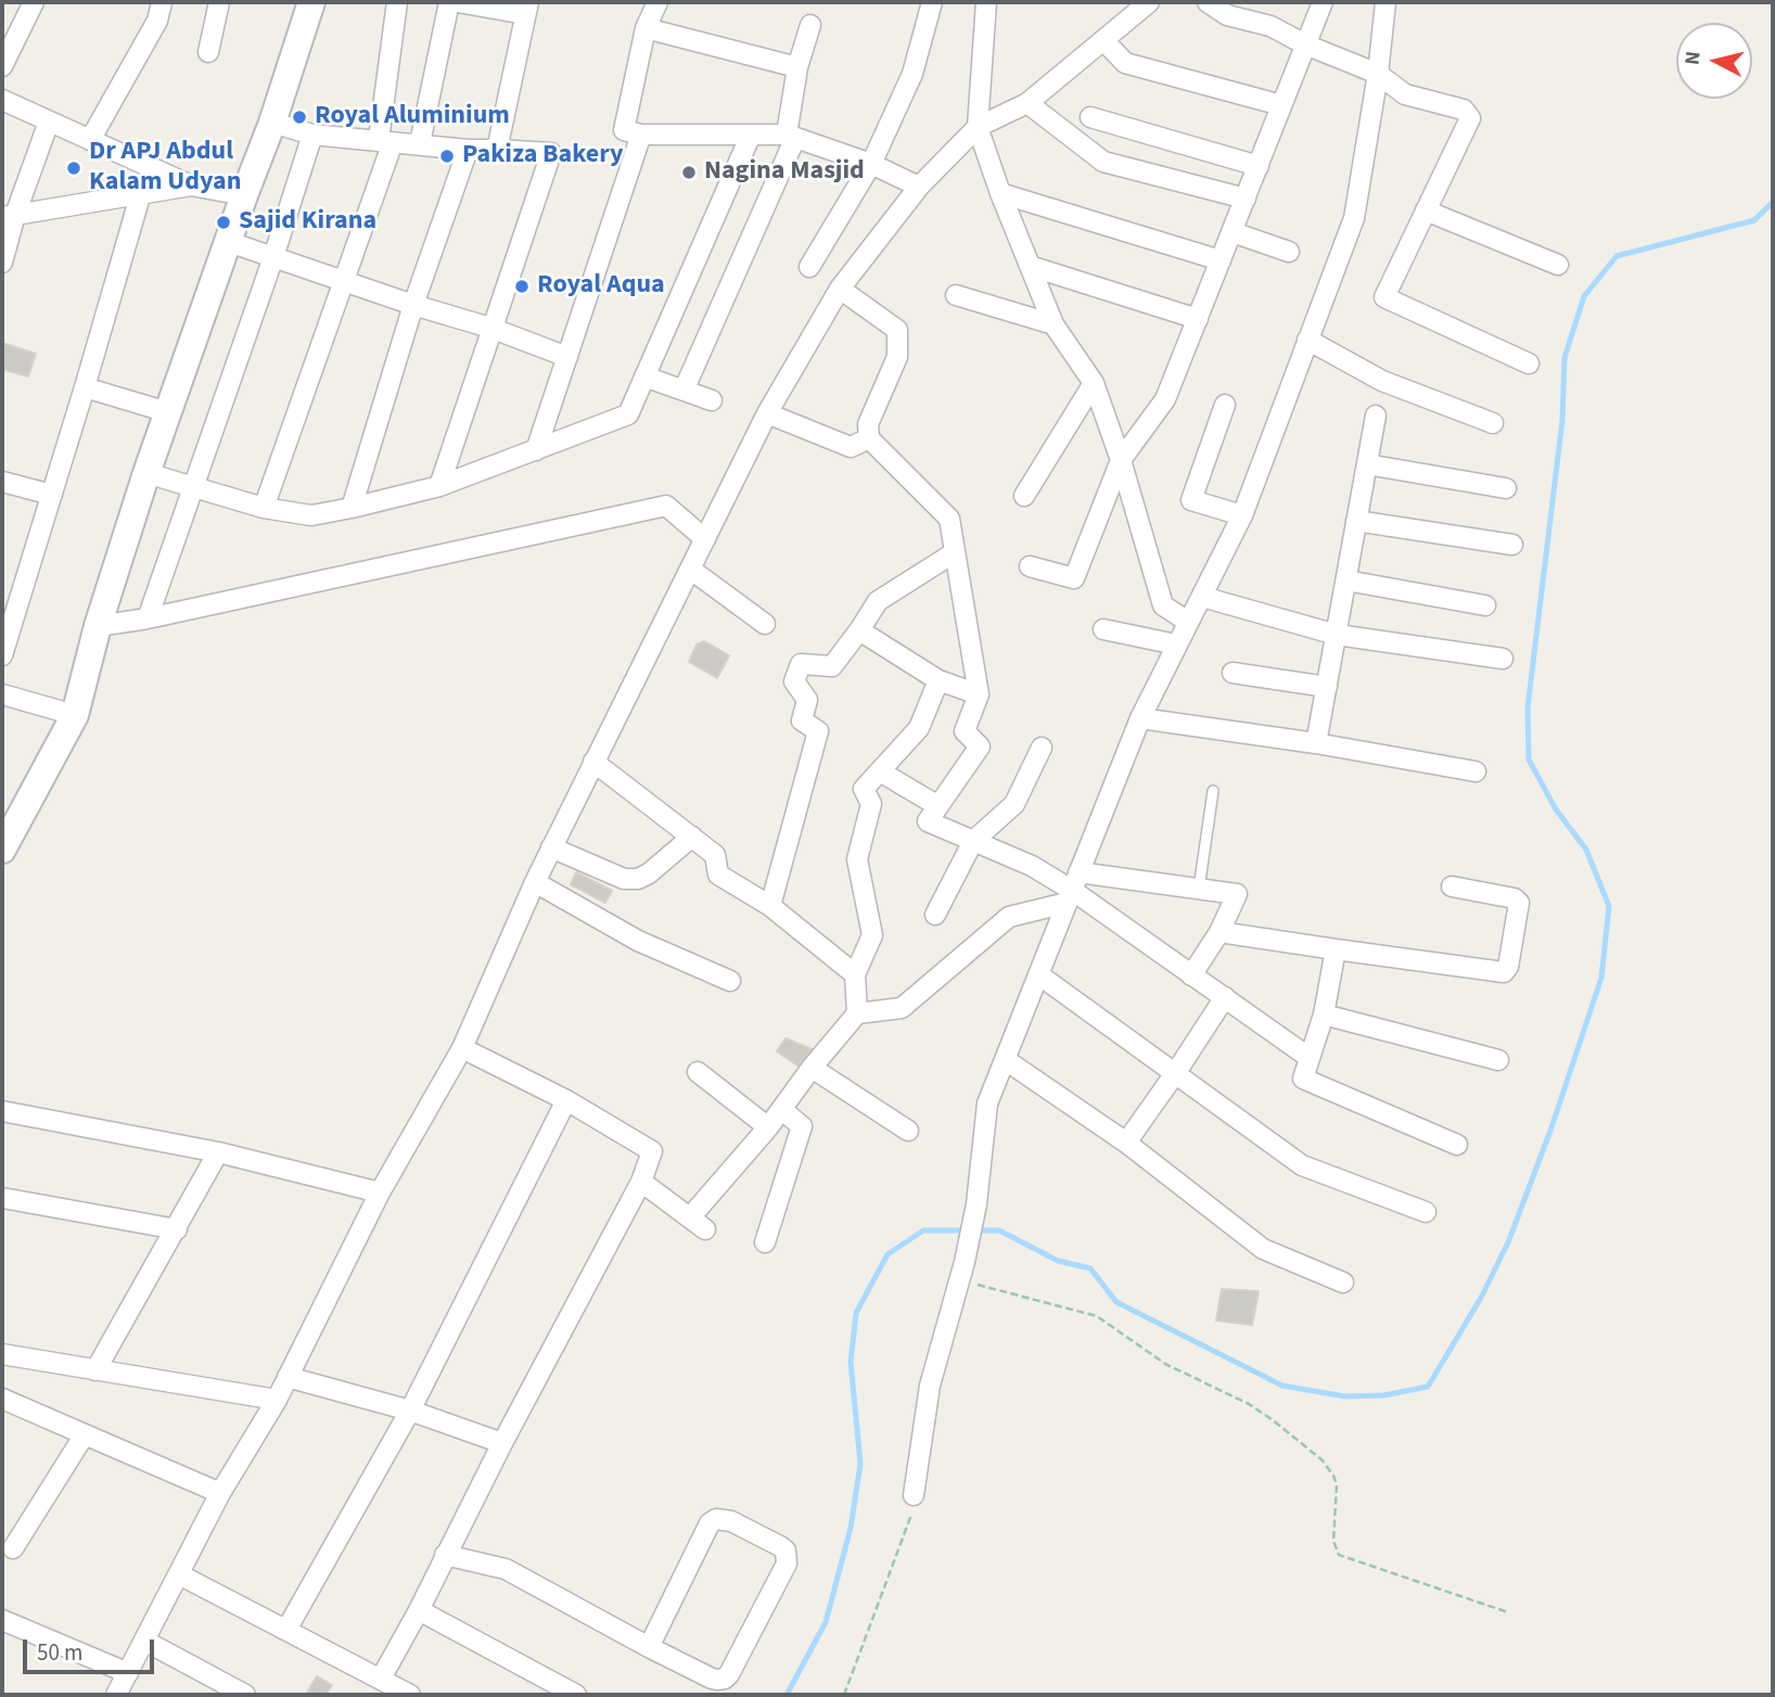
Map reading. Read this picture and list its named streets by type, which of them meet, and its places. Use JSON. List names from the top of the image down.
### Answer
{
  "places": [
    "Royal Aluminium",
    "Pakiza Bakery",
    "Dr APJ Abdul Kalam Udyan",
    "Nagina Masjid",
    "Sajid Kirana",
    "Royal Aqua"
  ],
  "scale_bar": "50 m",
  "north": "left"
}
